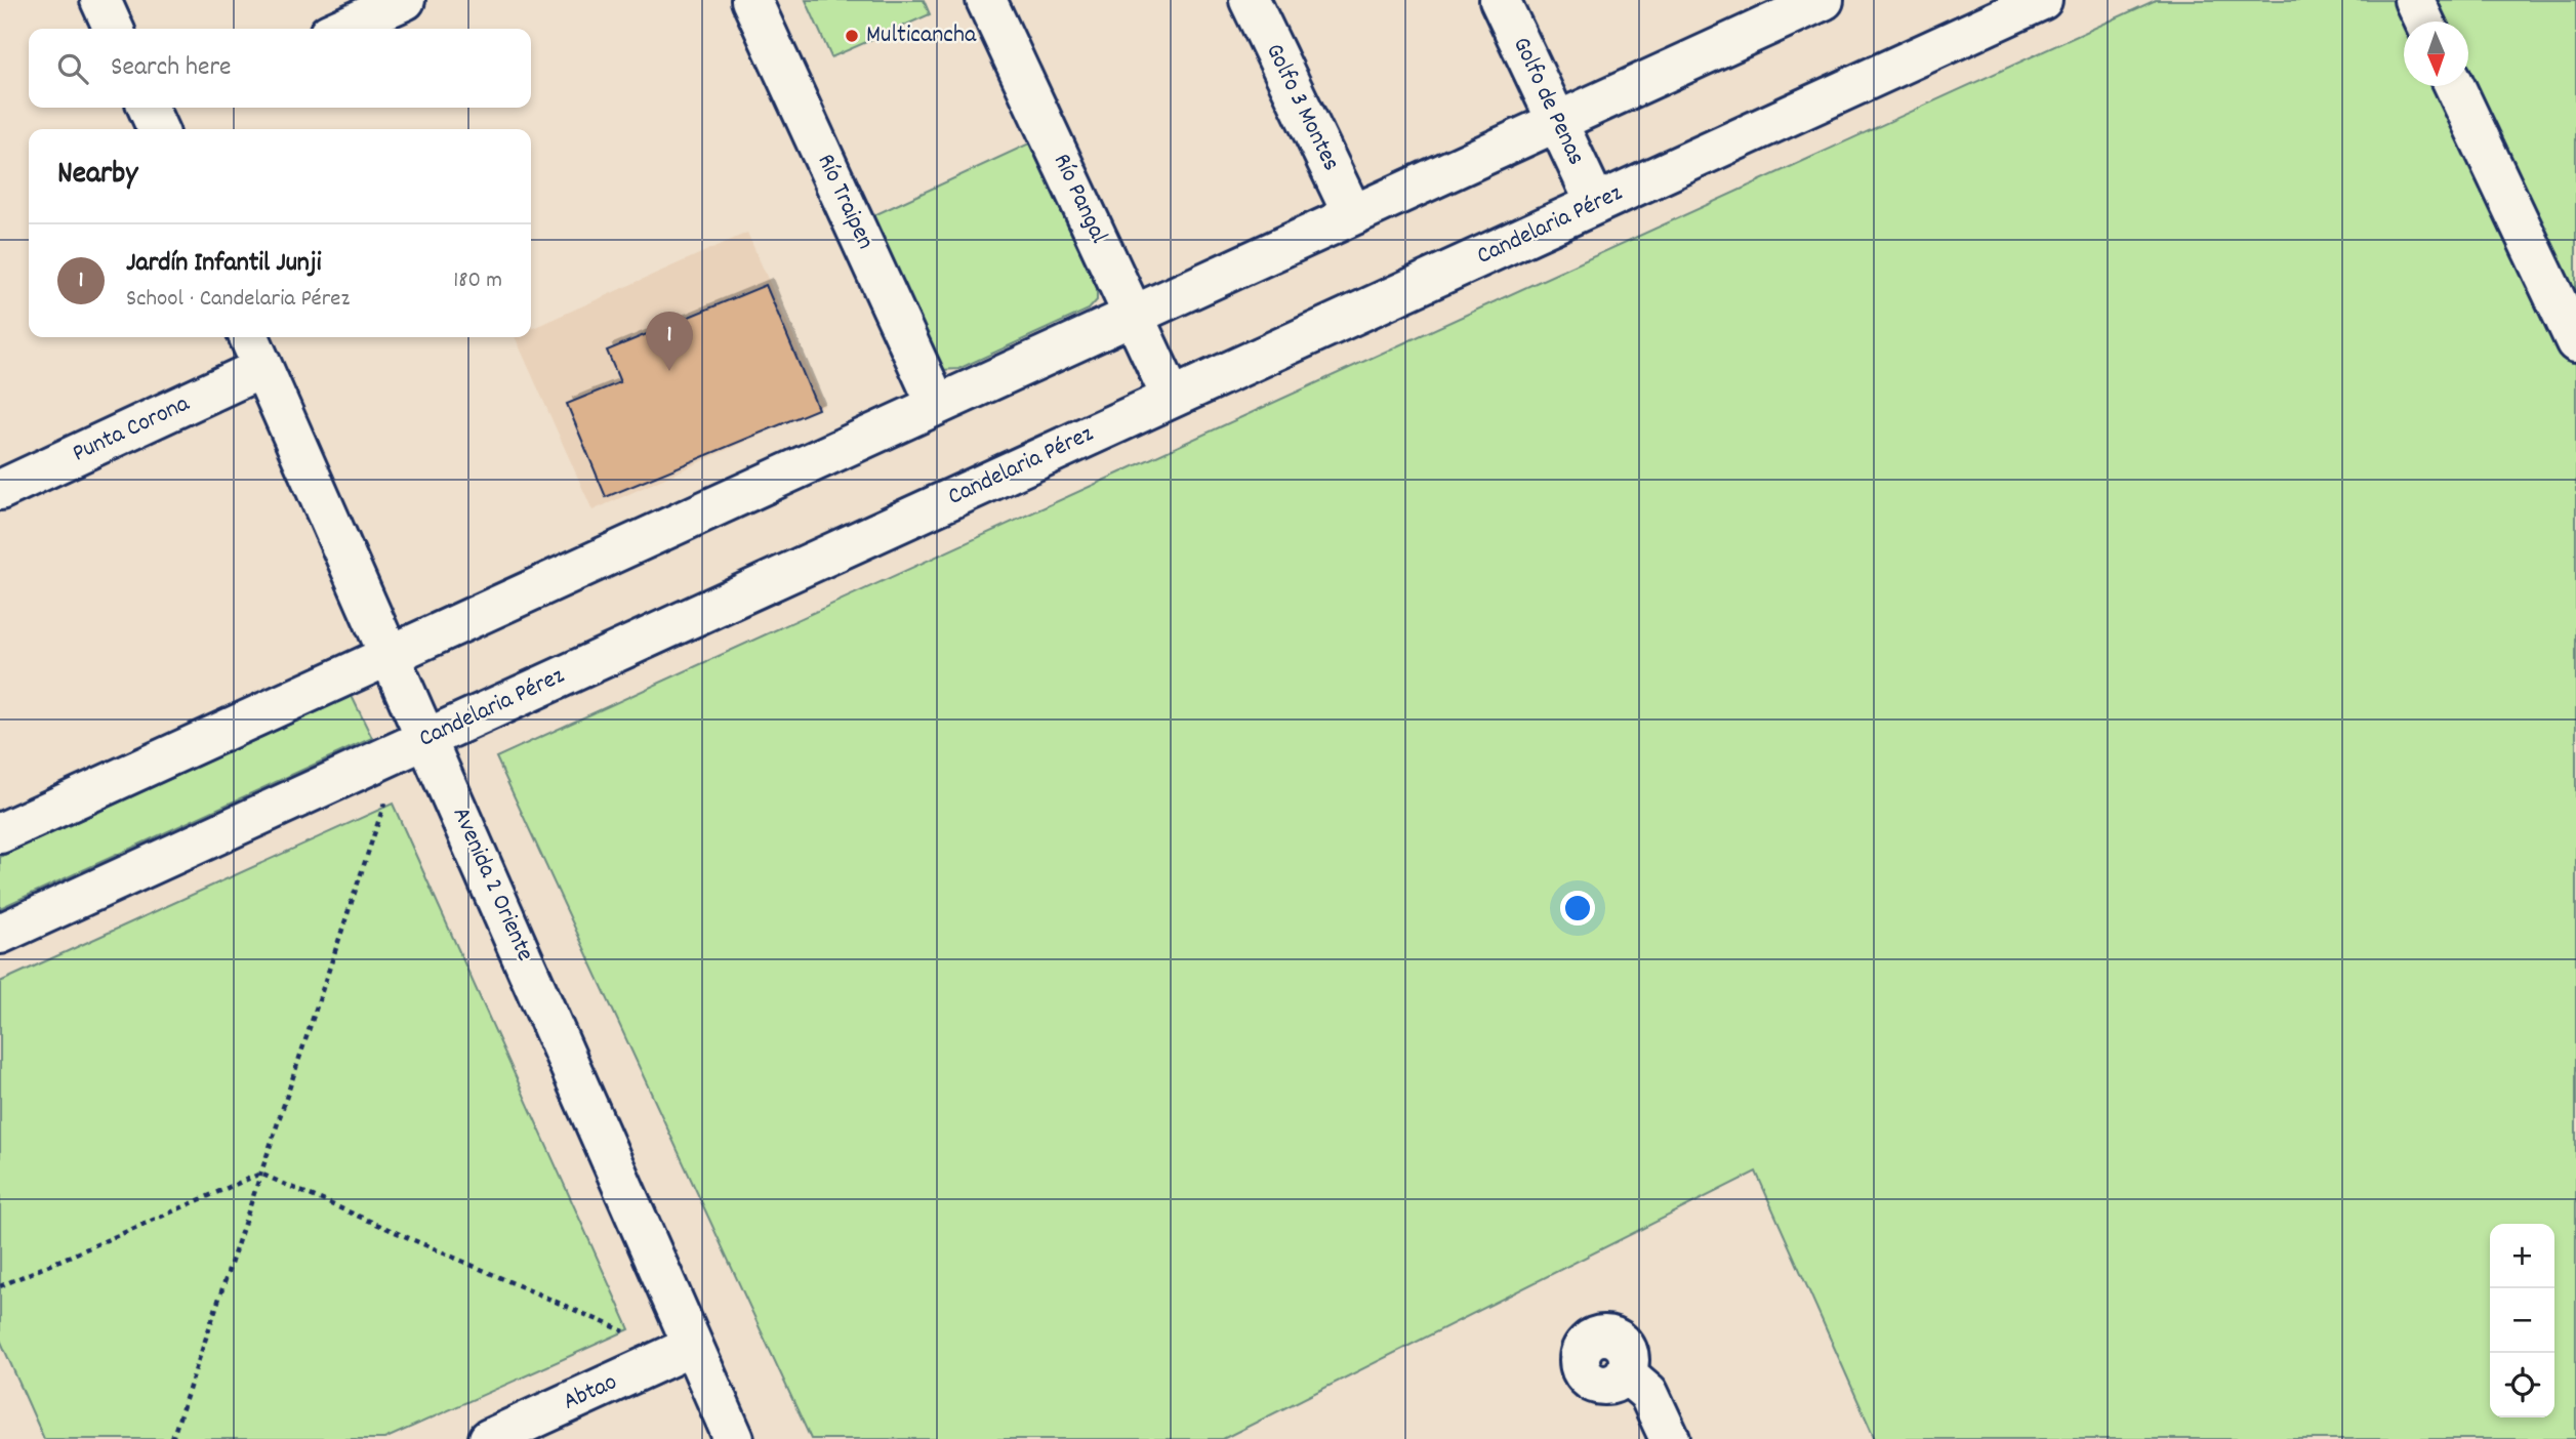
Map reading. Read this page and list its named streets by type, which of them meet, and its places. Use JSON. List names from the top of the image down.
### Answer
{
  "streets": {
    "street": [
      "Golfo de Penas",
      "Golfo 3 Montes",
      "Río Pangal",
      "Río Traipen",
      "Candelaria Pérez",
      "Punta Corona",
      "Avenida 2 Oriente",
      "Abtao"
    ]
  },
  "crossings": [
    ["Golfo de Penas", "Candelaria Pérez"],
    ["Río Pangal", "Candelaria Pérez"],
    ["Candelaria Pérez", "Avenida 2 Oriente"],
    ["Punta Corona", "Avenida 2 Oriente"],
    ["Avenida 2 Oriente", "Abtao"]
  ],
  "places": ["Multicancha"],
  "north": "bottom",
  "page": {
    "search": "Search here",
    "heading": "Nearby",
    "list": [
      {
        "mark": "1",
        "name": "Jardín Infantil Junji",
        "note": "School · Candelaria Pérez",
        "value": "180 m"
      }
    ],
    "pins": "1",
    "map_buttons": ["+", "−"]
  }
}
